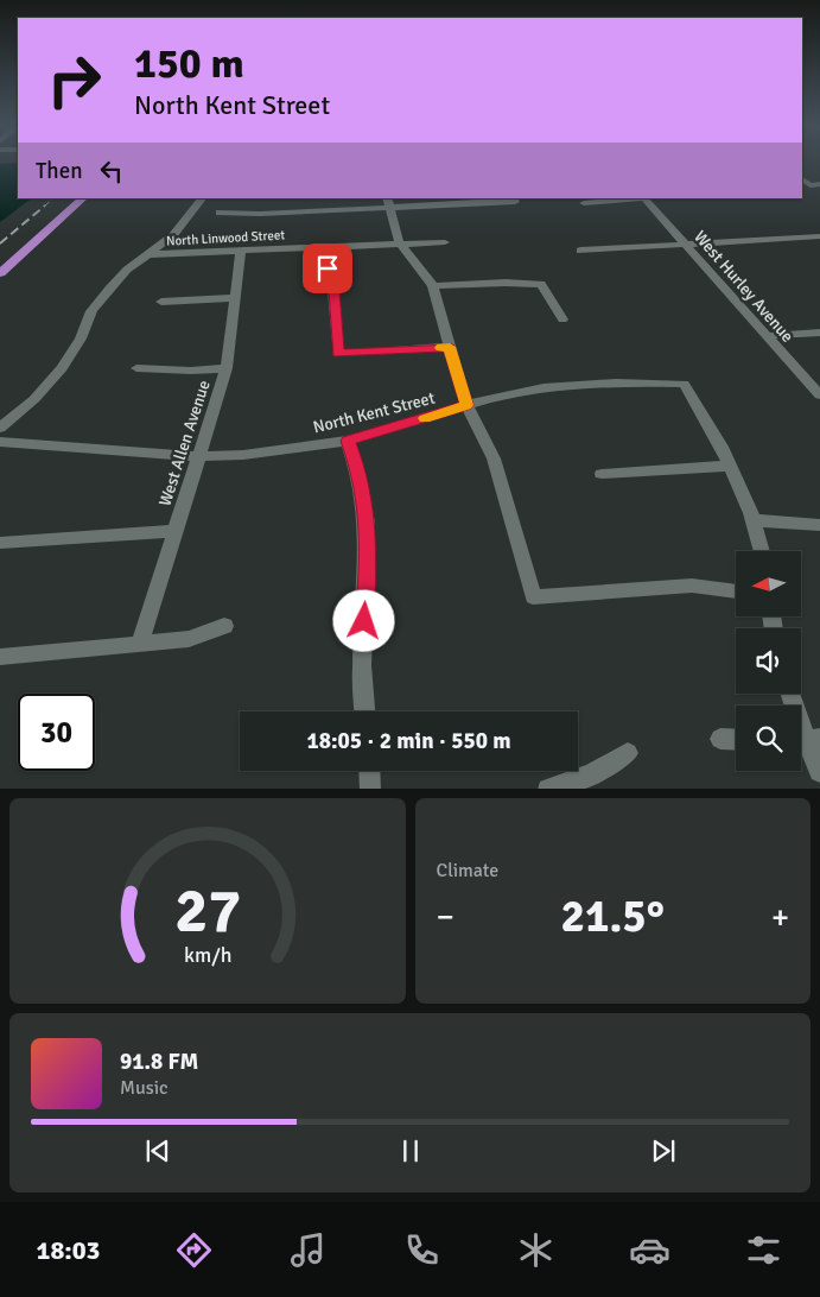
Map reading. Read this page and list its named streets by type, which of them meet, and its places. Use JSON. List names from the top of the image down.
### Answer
{
  "streets": {
    "street": [
      "North Linwood Street",
      "West Hurley Avenue",
      "North Kent Street",
      "West Allen Avenue"
    ]
  },
  "crossings": [
    ["North Linwood Street", "West Allen Avenue"],
    ["North Kent Street", "West Allen Avenue"]
  ],
  "north": "left",
  "page": {
    "turn": ["150 m", "North Kent Street"],
    "then": "Then",
    "limit": "30",
    "trip": "18:05 · 2 min · 550 m",
    "tile": "Climate",
    "heat": ["−", "21.5°", "+"],
    "song": ["91.8 FM", "Music"],
    "tabs": "18:03",
    "gauge": ["27", "km/h"]
  }
}
